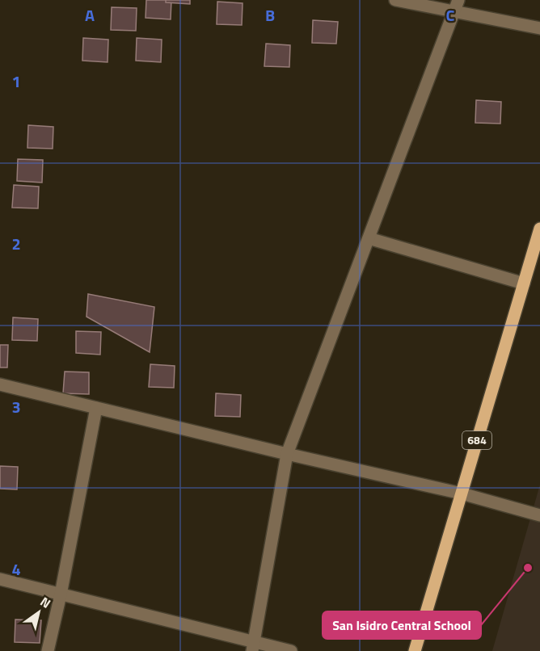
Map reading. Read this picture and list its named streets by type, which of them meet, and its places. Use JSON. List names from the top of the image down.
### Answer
{
  "streets": {
    "main road": ["684"]
  },
  "places": ["San Isidro Central School"],
  "north": "top right",
  "grid": {
    "columns": ["A", "B", "C"],
    "rows": [
      "1",
      "2",
      "3",
      "4"
    ]
  }
}
